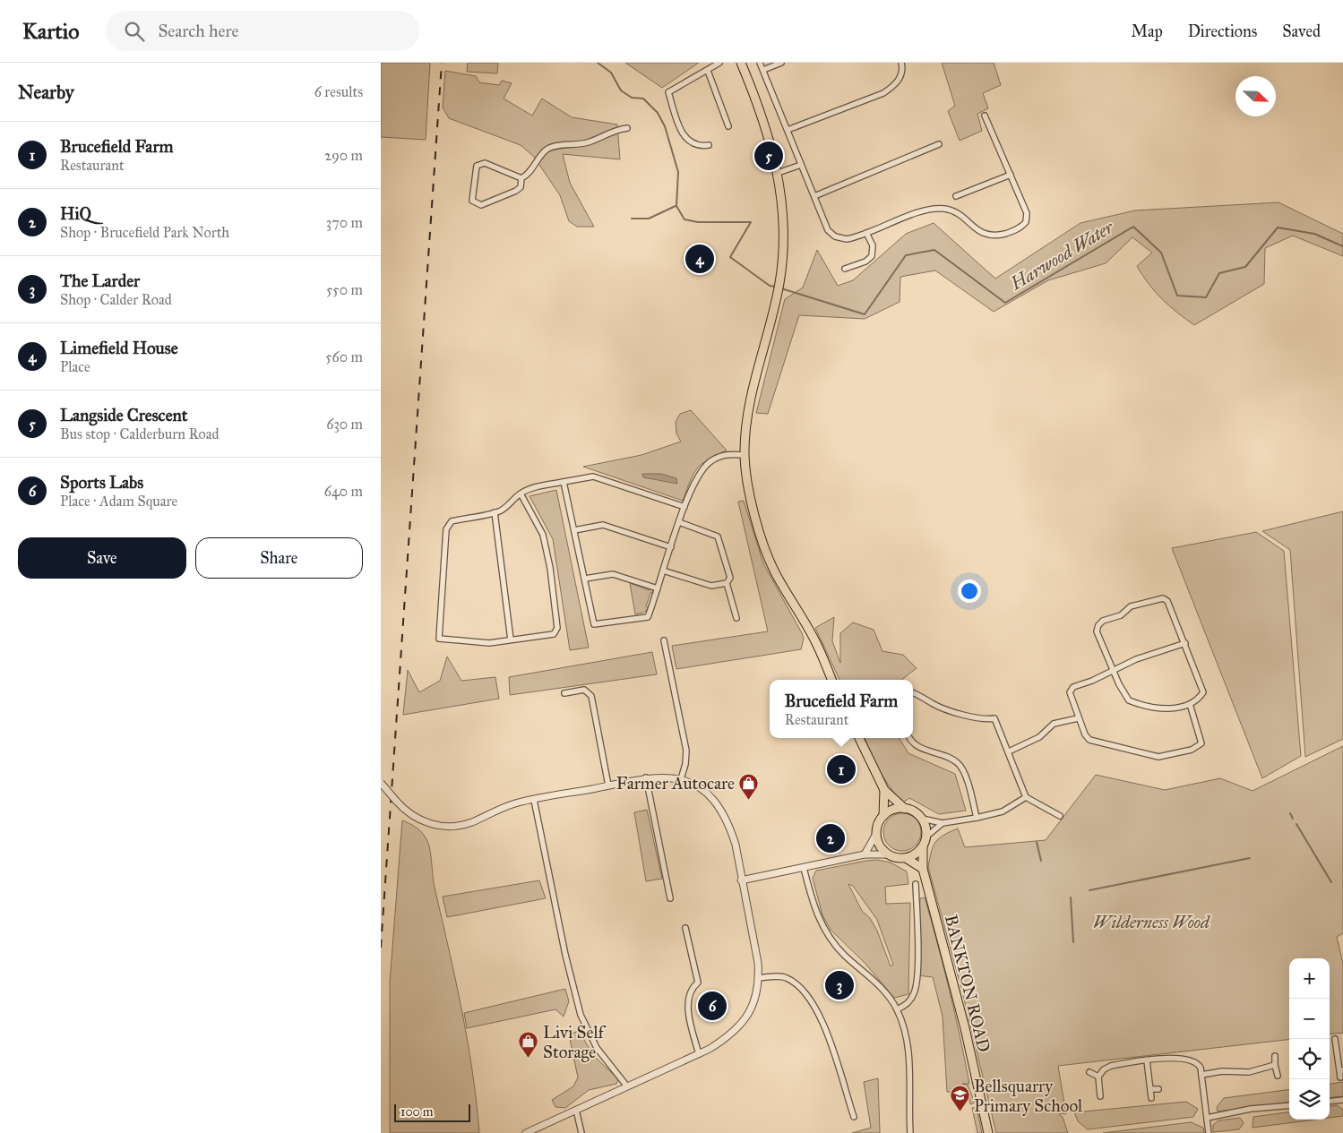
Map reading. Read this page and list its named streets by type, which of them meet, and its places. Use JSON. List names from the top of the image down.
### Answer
{
  "streets": {
    "main road": ["BANKTON ROAD"]
  },
  "water": ["Harwood Water"],
  "parks": ["Wilderness Wood"],
  "places": {
    "shop": ["Farmer Autocare", "Livi Self Storage"],
    "school or university": ["Bellsquarry Primary School"]
  },
  "scale_bar": "100 m",
  "north": "bottom right",
  "page": {
    "header": "Kartio",
    "search": "Search here",
    "nav": ["Map", "Directions", "Saved"],
    "heading": ["Nearby", "6 results"],
    "list": [
      {
        "mark": "1",
        "name": "Brucefield Farm",
        "note": "Restaurant",
        "value": "290 m"
      },
      {
        "mark": "2",
        "name": "HiQ",
        "note": "Shop · Brucefield Park North",
        "value": "370 m"
      },
      {
        "mark": "3",
        "name": "The Larder",
        "note": "Shop · Calder Road",
        "value": "550 m"
      },
      {
        "mark": "4",
        "name": "Limefield House",
        "note": "Place",
        "value": "560 m"
      },
      {
        "mark": "5",
        "name": "Langside Crescent",
        "note": "Bus stop · Calderburn Road",
        "value": "630 m"
      },
      {
        "mark": "6",
        "name": "Sports Labs",
        "note": "Place · Adam Square",
        "value": "640 m"
      }
    ],
    "pins": [
      "5",
      "4",
      "1",
      "2",
      "3",
      "6"
    ],
    "buttons": ["Save", "Share"],
    "popup": ["Brucefield Farm", "Restaurant"],
    "map_buttons": ["+", "−"],
    "scale": "100 m"
  }
}
